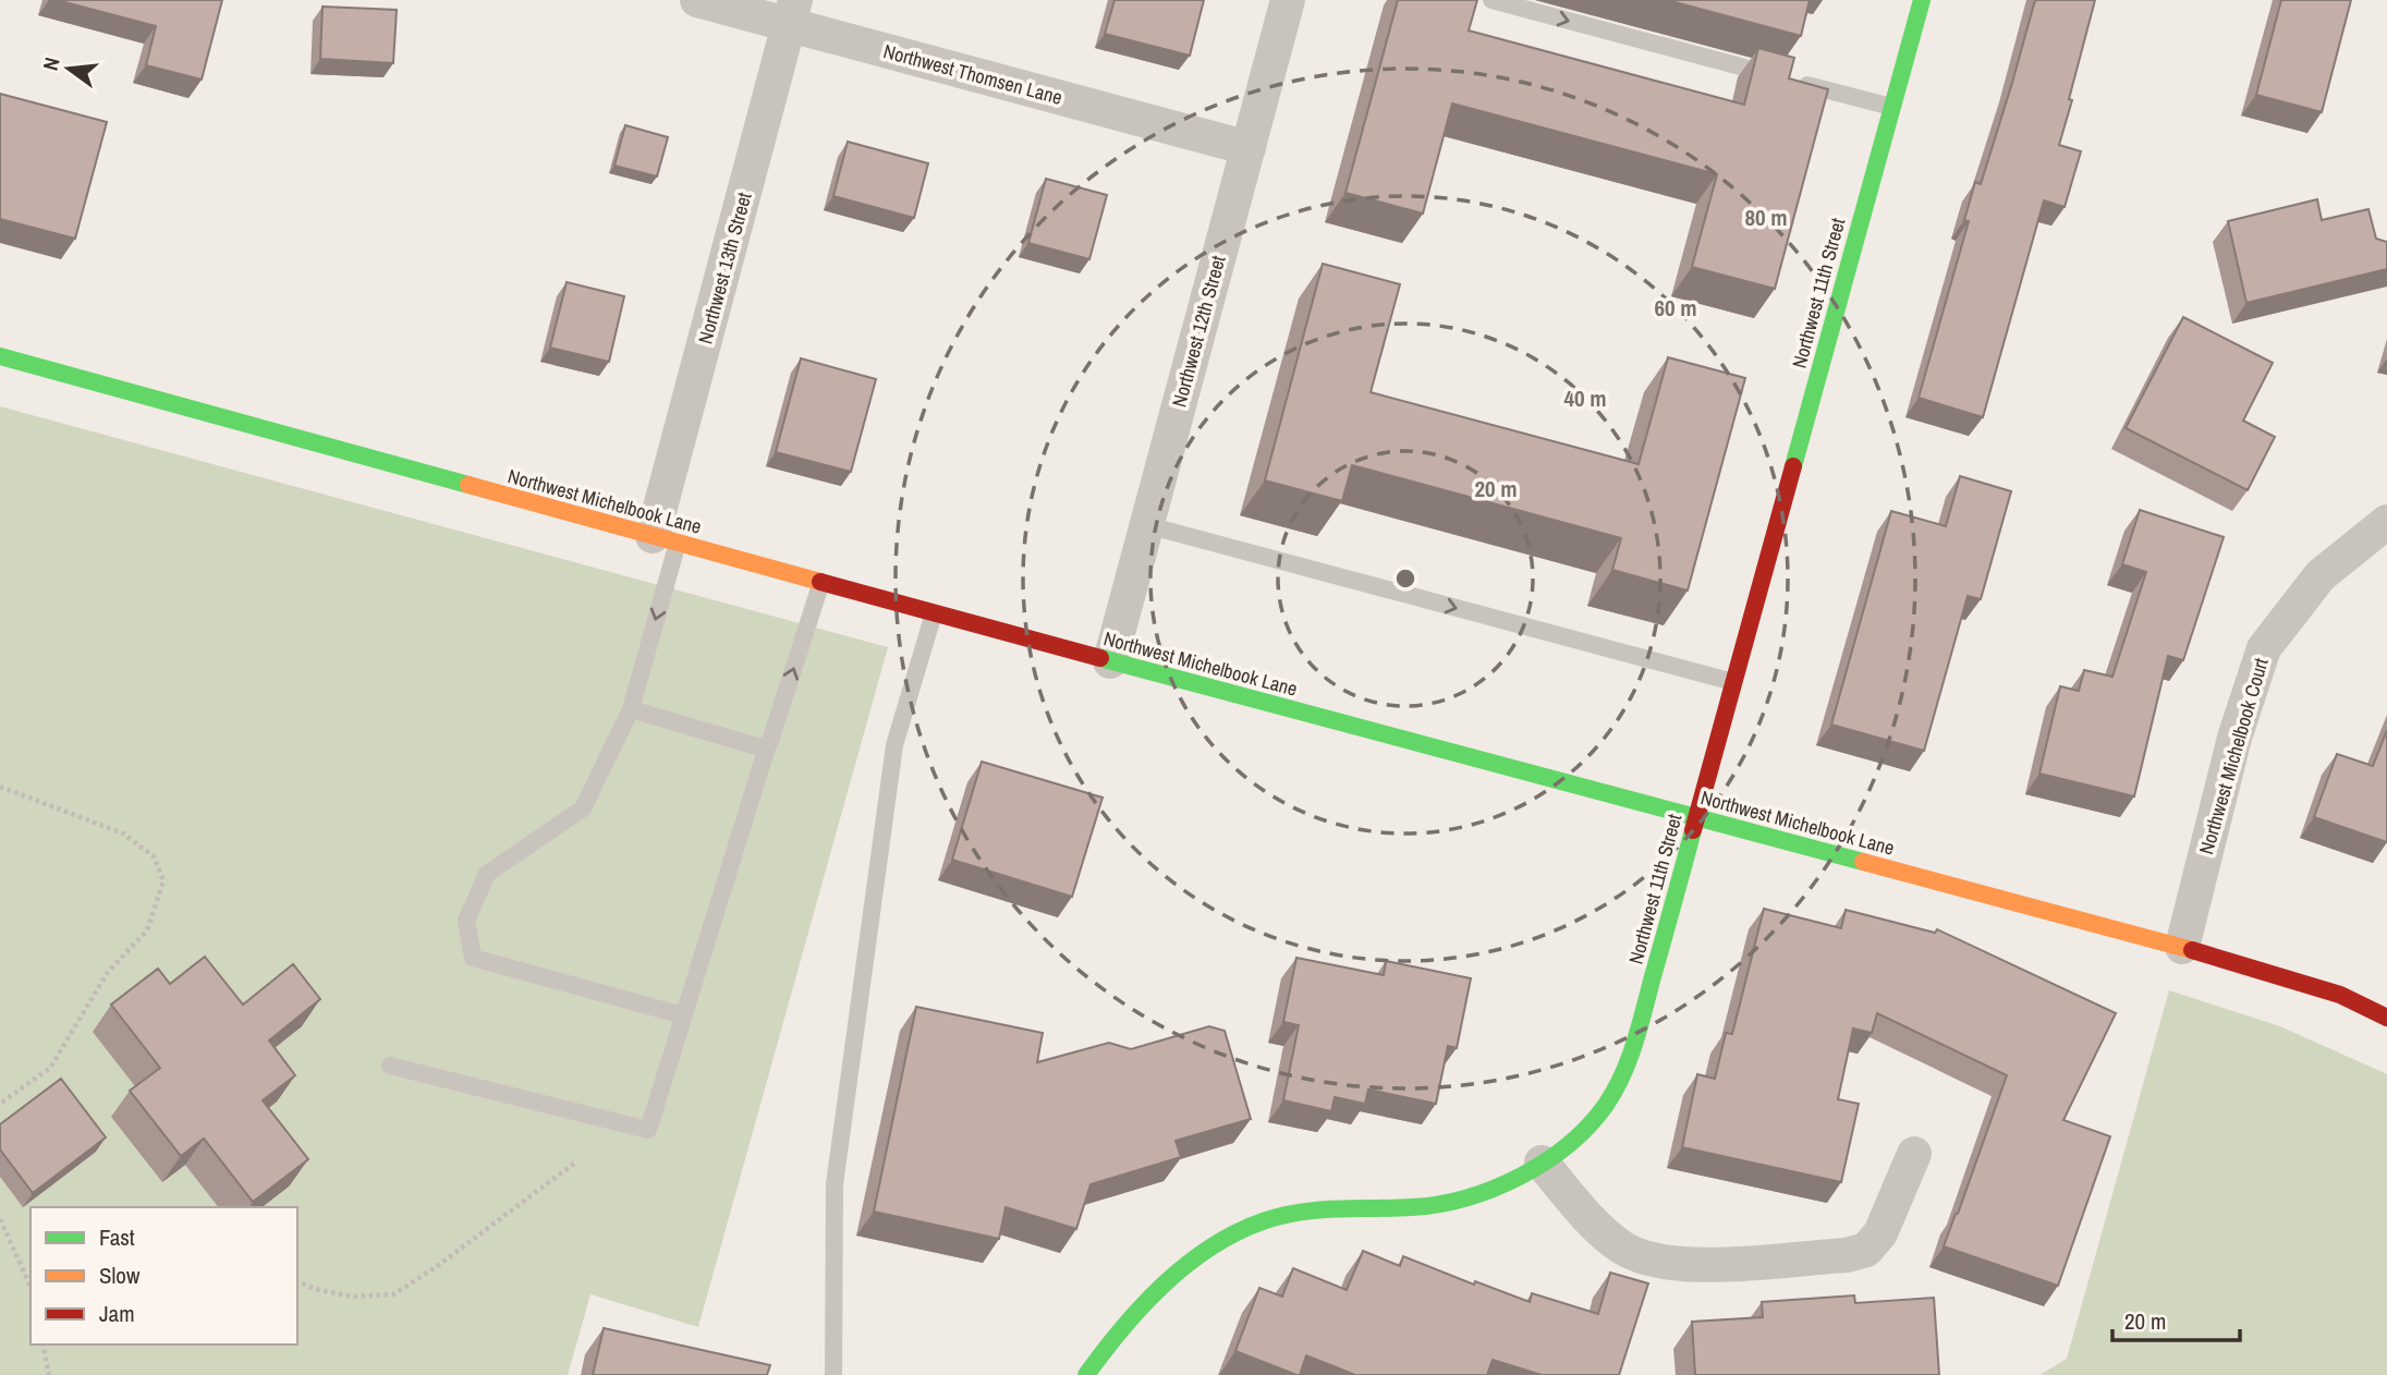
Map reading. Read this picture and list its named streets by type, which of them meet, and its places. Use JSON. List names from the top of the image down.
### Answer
{
  "streets": {
    "street": [
      "Northwest Thomsen Lane",
      "Northwest 13th Street",
      "Northwest 11th Street",
      "Northwest 12th Street",
      "Northwest Michelbook Lane",
      "Northwest Michelbook Court"
    ]
  },
  "crossings": [
    ["Northwest Thomsen Lane", "Northwest 13th Street"],
    ["Northwest Thomsen Lane", "Northwest 12th Street"],
    ["Northwest 13th Street", "Northwest Michelbook Lane"],
    ["Northwest 11th Street", "Northwest Michelbook Lane"],
    ["Northwest 12th Street", "Northwest Michelbook Lane"],
    ["Northwest Michelbook Lane", "Northwest Michelbook Court"]
  ],
  "legend": ["Fast", "Slow", "Jam"],
  "scale_bar": "20 m",
  "north": "left",
  "rings": [
    "80 m",
    "60 m",
    "40 m",
    "20 m"
  ]
}
